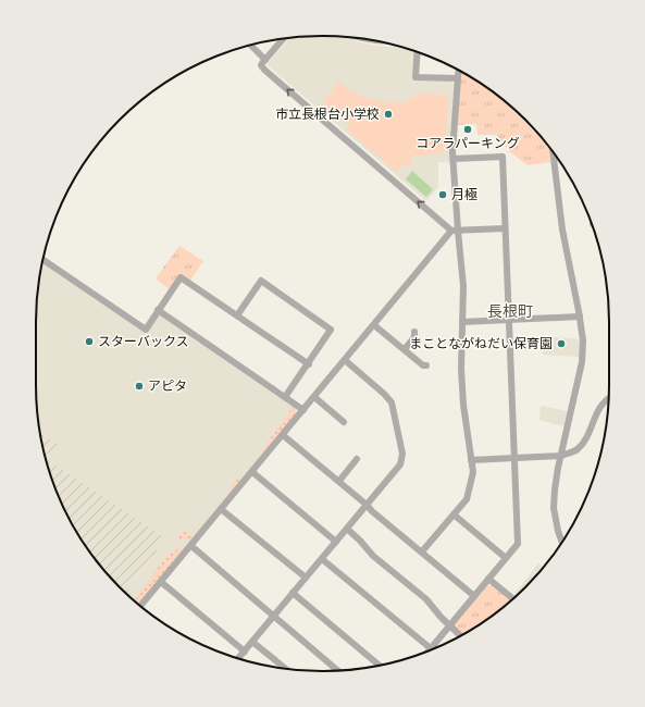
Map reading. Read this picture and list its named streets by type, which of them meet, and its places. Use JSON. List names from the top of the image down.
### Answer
{
  "districts": ["長根町"],
  "places": [
    "市立長根台小学校",
    "コアラパーキング",
    "月極",
    "スターバックス",
    "まことながねだい保育園",
    "アピタ"
  ]
}
